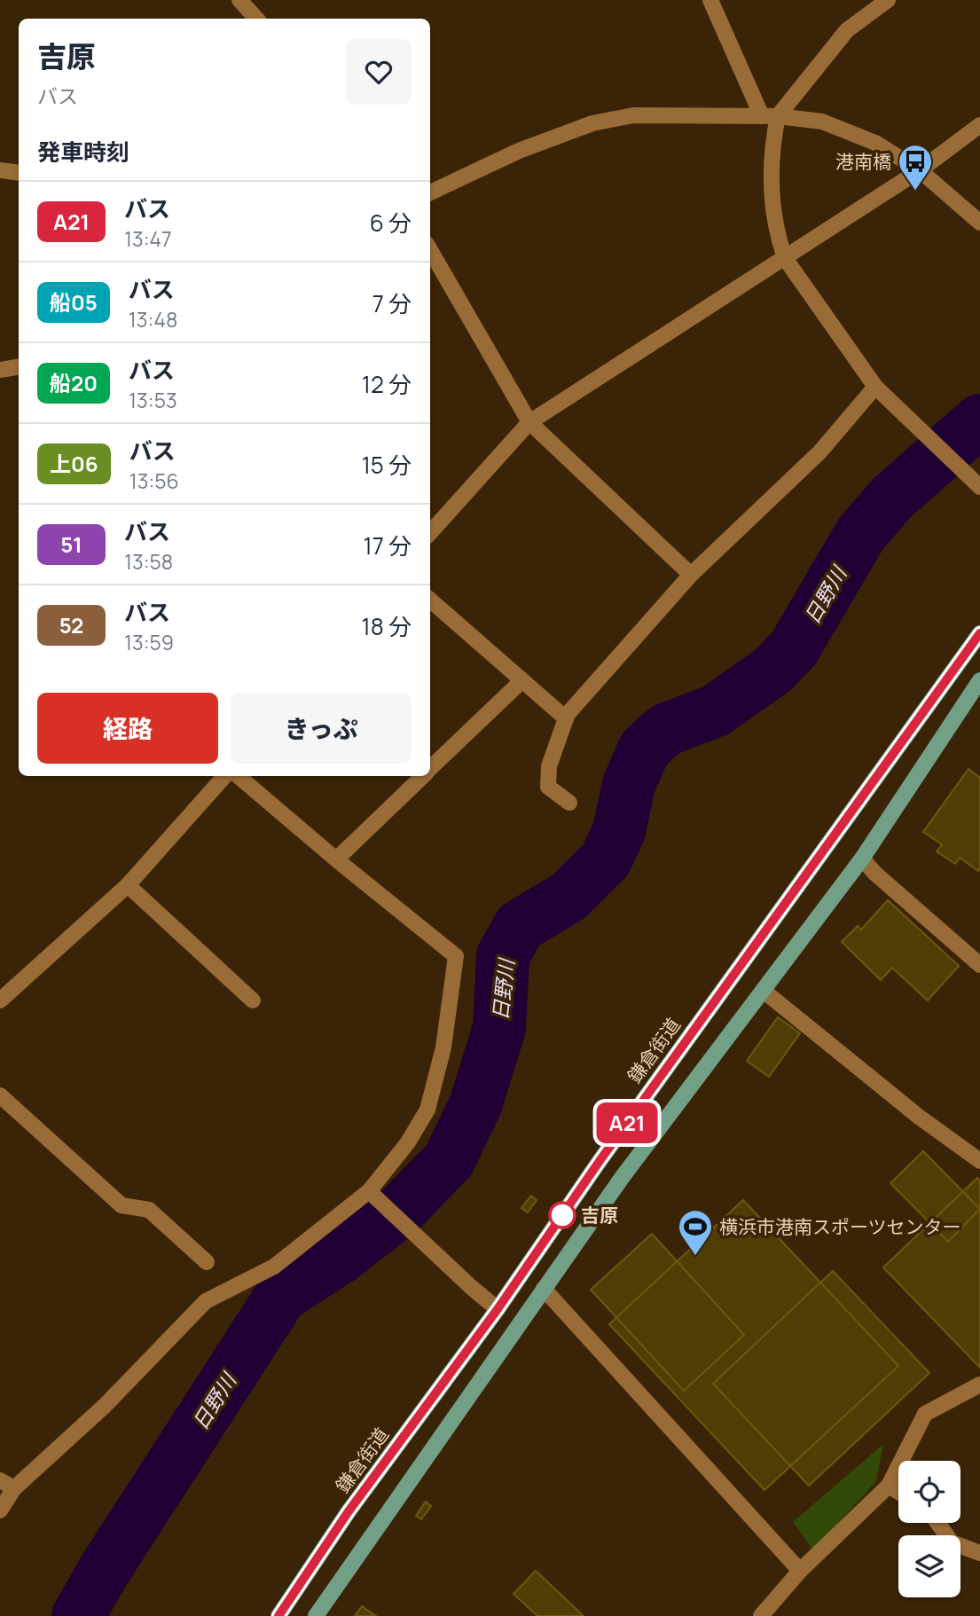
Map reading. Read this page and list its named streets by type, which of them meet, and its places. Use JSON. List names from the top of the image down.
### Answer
{
  "streets": {
    "main road": ["鎌倉街道"]
  },
  "water": ["日野川"],
  "places": {
    "bus stop": ["港南橋"],
    "other": ["吉原"],
    "sports": ["横浜市港南スポーツセンター"]
  },
  "lines": ["bus line A21"],
  "page": {
    "on_map": "A21",
    "heading": [
      ["吉原", "バス"],
      "発車時刻"
    ],
    "list": [
      {
        "mark": "A21",
        "name": "バス",
        "note": "13:47",
        "value": "6 分"
      },
      {
        "mark": "船05",
        "name": "バス",
        "note": "13:48",
        "value": "7 分"
      },
      {
        "mark": "船20",
        "name": "バス",
        "note": "13:53",
        "value": "12 分"
      },
      {
        "mark": "上06",
        "name": "バス",
        "note": "13:56",
        "value": "15 分"
      },
      {
        "mark": "51",
        "name": "バス",
        "note": "13:58",
        "value": "17 分"
      },
      {
        "mark": "52",
        "name": "バス",
        "note": "13:59",
        "value": "18 分"
      }
    ],
    "buttons": ["経路", "きっぷ"]
  }
}
